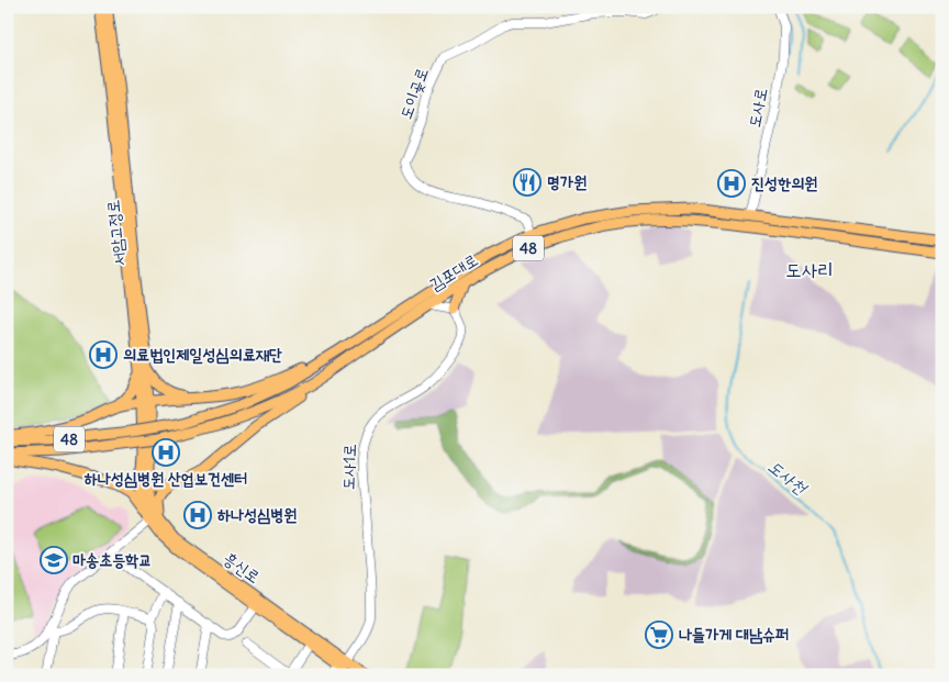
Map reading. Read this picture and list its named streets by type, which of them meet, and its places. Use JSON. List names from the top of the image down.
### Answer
{
  "streets": {
    "main road": [
      "서암고정로",
      "48",
      "김포대로",
      "흥신로"
    ],
    "street": ["도이곶로", "도사로", "도사1로"]
  },
  "crossings": [
    ["도이곶로", "김포대로"],
    ["도사로", "김포대로"],
    ["서암고정로", "흥신로"],
    ["도사1로", "흥신로"]
  ],
  "districts": ["도사리"],
  "water": ["도사천"],
  "places": {
    "restaurant": ["명가원"],
    "hospital": [
      "진성한의원",
      "의료법인제일성심의료재단",
      "하나성심병원 산업보건센터",
      "하나성심병원"
    ],
    "school or university": ["마송초등학교"],
    "supermarket": ["나들가게 대남슈퍼"]
  }
}
